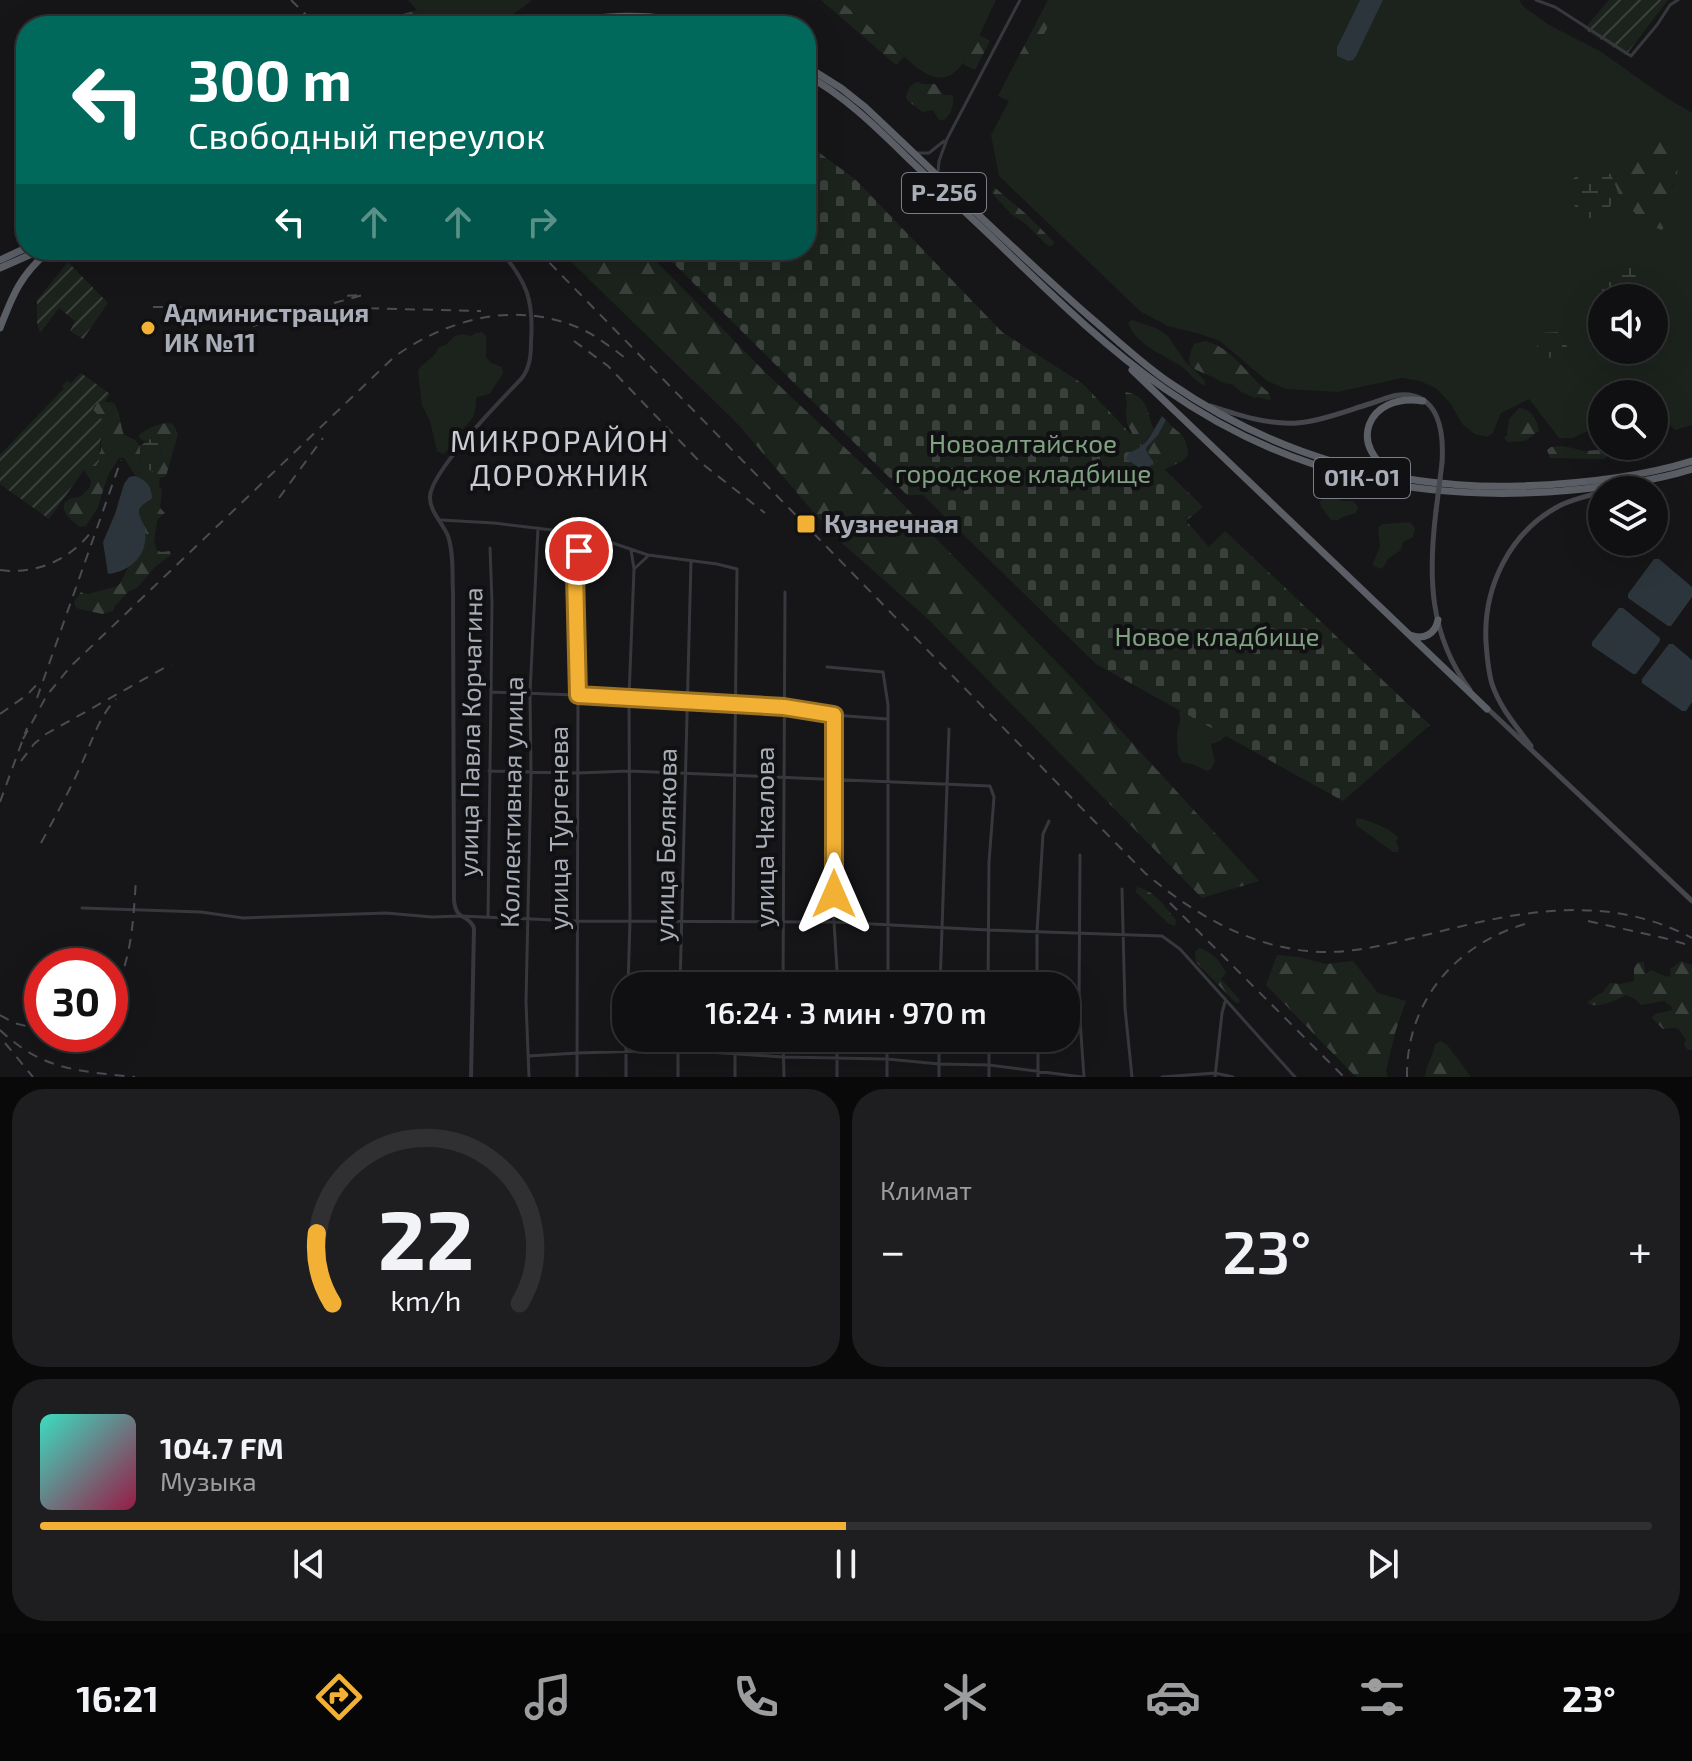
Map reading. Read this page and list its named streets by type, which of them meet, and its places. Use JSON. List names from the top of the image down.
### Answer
{
  "streets": {
    "highway": ["Р-256", "01К-01"],
    "street": [
      "улица Павла Корчагина",
      "Коллективная улица",
      "улица Тургенева",
      "улица Чкалова",
      "улица Белякова"
    ]
  },
  "crossings": [
    ["Р-256", "01К-01"]
  ],
  "districts": ["МИКРОРАЙОН ДОРОЖНИК"],
  "parks": ["Новоалтайское городское кладбище", "Новое кладбище"],
  "places": {
    "other": ["Администрация ИК №11"],
    "transit": ["Кузнечная"]
  },
  "page": {
    "turn": ["300 m", "Свободный переулок"],
    "limit": "30",
    "trip": "16:24 · 3 мин · 970 m",
    "tile": "Климат",
    "heat": ["−", "23°", "+"],
    "song": ["104.7 FM", "Музыка"],
    "tabs": ["16:21", "23°"],
    "gauge": ["22", "km/h"]
  }
}
